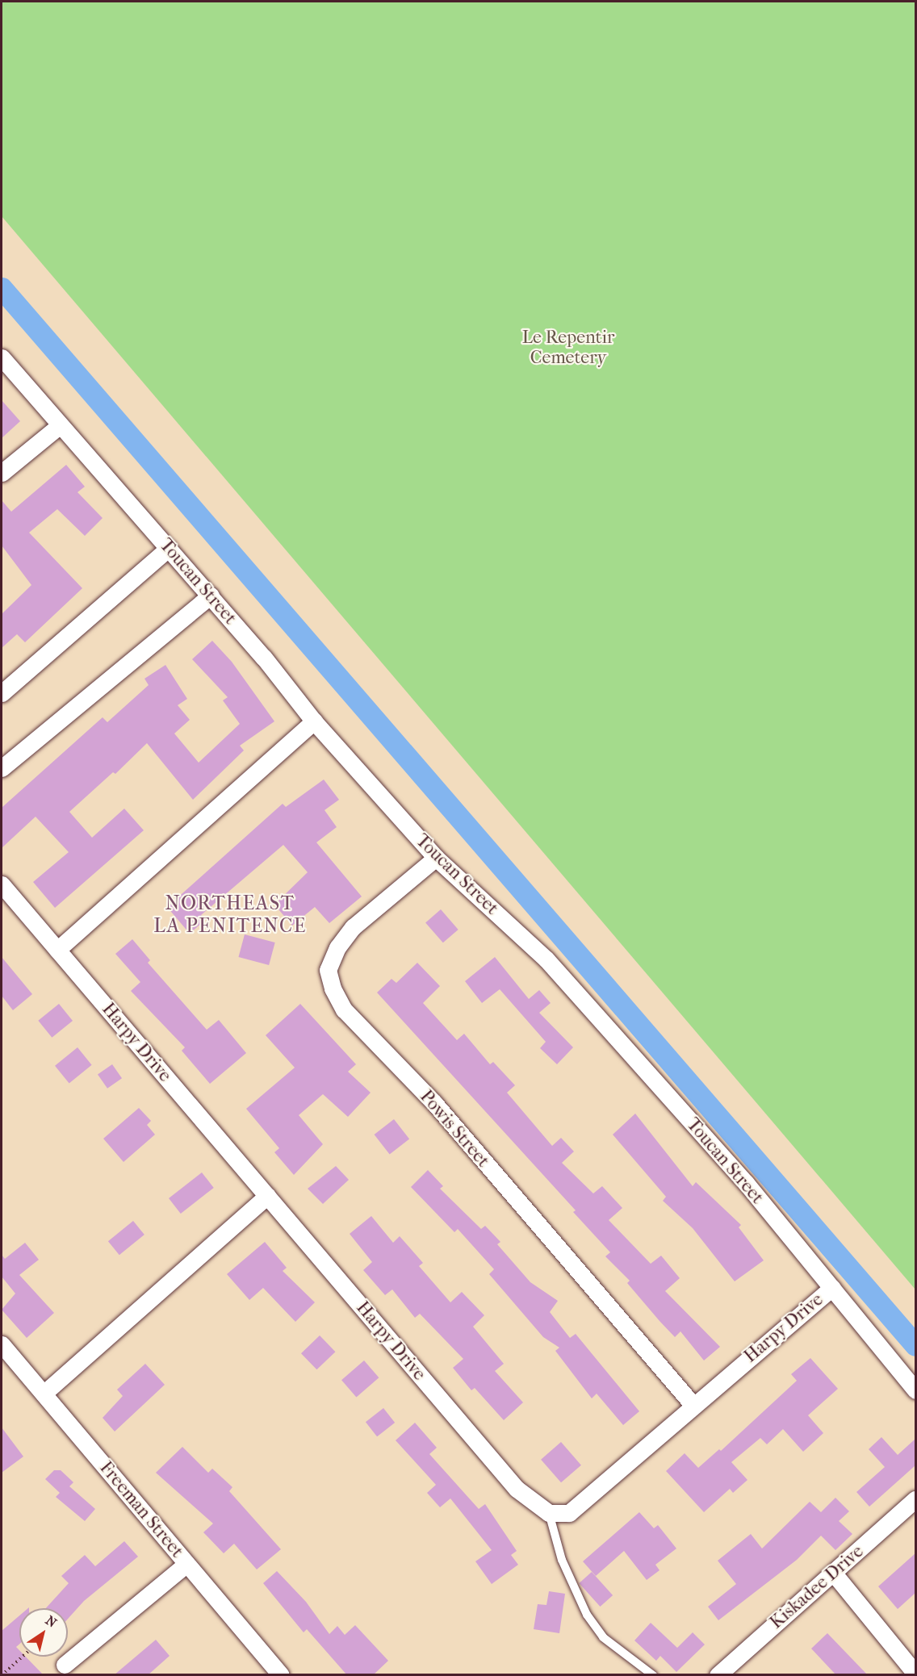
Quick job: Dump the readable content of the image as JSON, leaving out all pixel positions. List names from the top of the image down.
{
  "streets": {
    "street": [
      "Toucan Street",
      "Harpy Drive",
      "Powis Street",
      "Freeman Street",
      "Kiskadee Drive"
    ]
  },
  "crossings": [
    ["Toucan Street", "Harpy Drive"],
    ["Toucan Street", "Powis Street"],
    ["Harpy Drive", "Powis Street"]
  ],
  "districts": ["NORTHEAST LA PENITENCE"],
  "parks": ["Le Repentir Cemetery"],
  "north": "top right"
}
